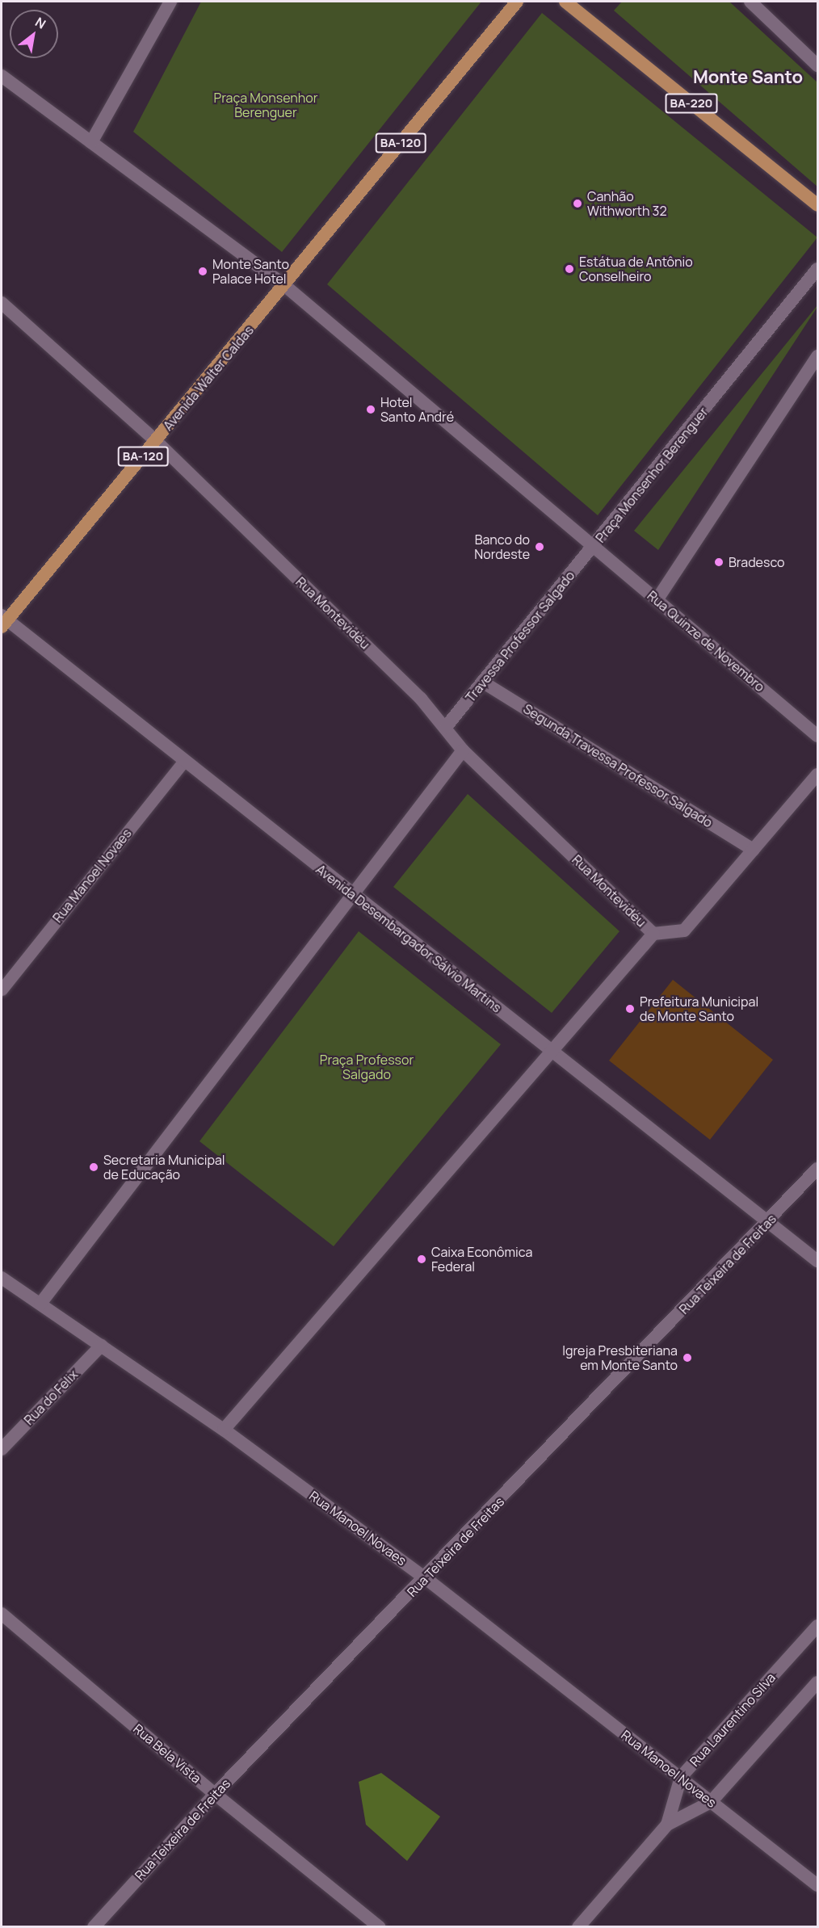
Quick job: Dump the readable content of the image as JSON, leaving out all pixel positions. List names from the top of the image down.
{
  "streets": {
    "main road": ["BA-220", "BA-120", "Avenida Walter Caldas"],
    "street": [
      "Praça Monsenhor Berenguer",
      "Rua Montevidéu",
      "Travessa Professor Salgado",
      "Rua Quinze de Novembro",
      "Segunda Travessa Professor Salgado",
      "Rua Manoel Novaes",
      "Avenida Desembargador Sálvio Martins",
      "Rua Teixeira de Freitas",
      "Rua do Felix",
      "Rua Laurentino Silva",
      "Rua Bela Vista"
    ]
  },
  "crossings": [
    ["BA-120", "Avenida Walter Caldas"],
    ["BA-120", "Praça Monsenhor Berenguer"],
    ["Avenida Walter Caldas", "Praça Monsenhor Berenguer"],
    ["Avenida Walter Caldas", "Rua Montevidéu"],
    ["Avenida Walter Caldas", "Avenida Desembargador Sálvio Martins"],
    ["Praça Monsenhor Berenguer", "Travessa Professor Salgado"],
    ["Praça Monsenhor Berenguer", "Rua Quinze de Novembro"],
    ["Rua Montevidéu", "Travessa Professor Salgado"],
    ["Travessa Professor Salgado", "Rua Quinze de Novembro"],
    ["Travessa Professor Salgado", "Segunda Travessa Professor Salgado"],
    ["Rua Manoel Novaes", "Avenida Desembargador Sálvio Martins"],
    ["Rua Manoel Novaes", "Rua Teixeira de Freitas"],
    ["Rua Manoel Novaes", "Rua do Felix"],
    ["Rua Manoel Novaes", "Rua Laurentino Silva"],
    ["Avenida Desembargador Sálvio Martins", "Rua Teixeira de Freitas"],
    ["Rua Teixeira de Freitas", "Rua Bela Vista"]
  ],
  "districts": ["Monte Santo"],
  "parks": ["Praça Monsenhor Berenguer", "Praça Professor Salgado"],
  "places": [
    "Canhão Withworth 32",
    "Estátua de Antônio Conselheiro",
    "Monte Santo Palace Hotel",
    "Hotel Santo André",
    "Banco do Nordeste",
    "Bradesco",
    "Prefeitura Municipal de Monte Santo",
    "Secretaria Municipal de Educação",
    "Caixa Econômica Federal",
    "Igreja Presbiteriana em Monte Santo"
  ],
  "north": "top right"
}
